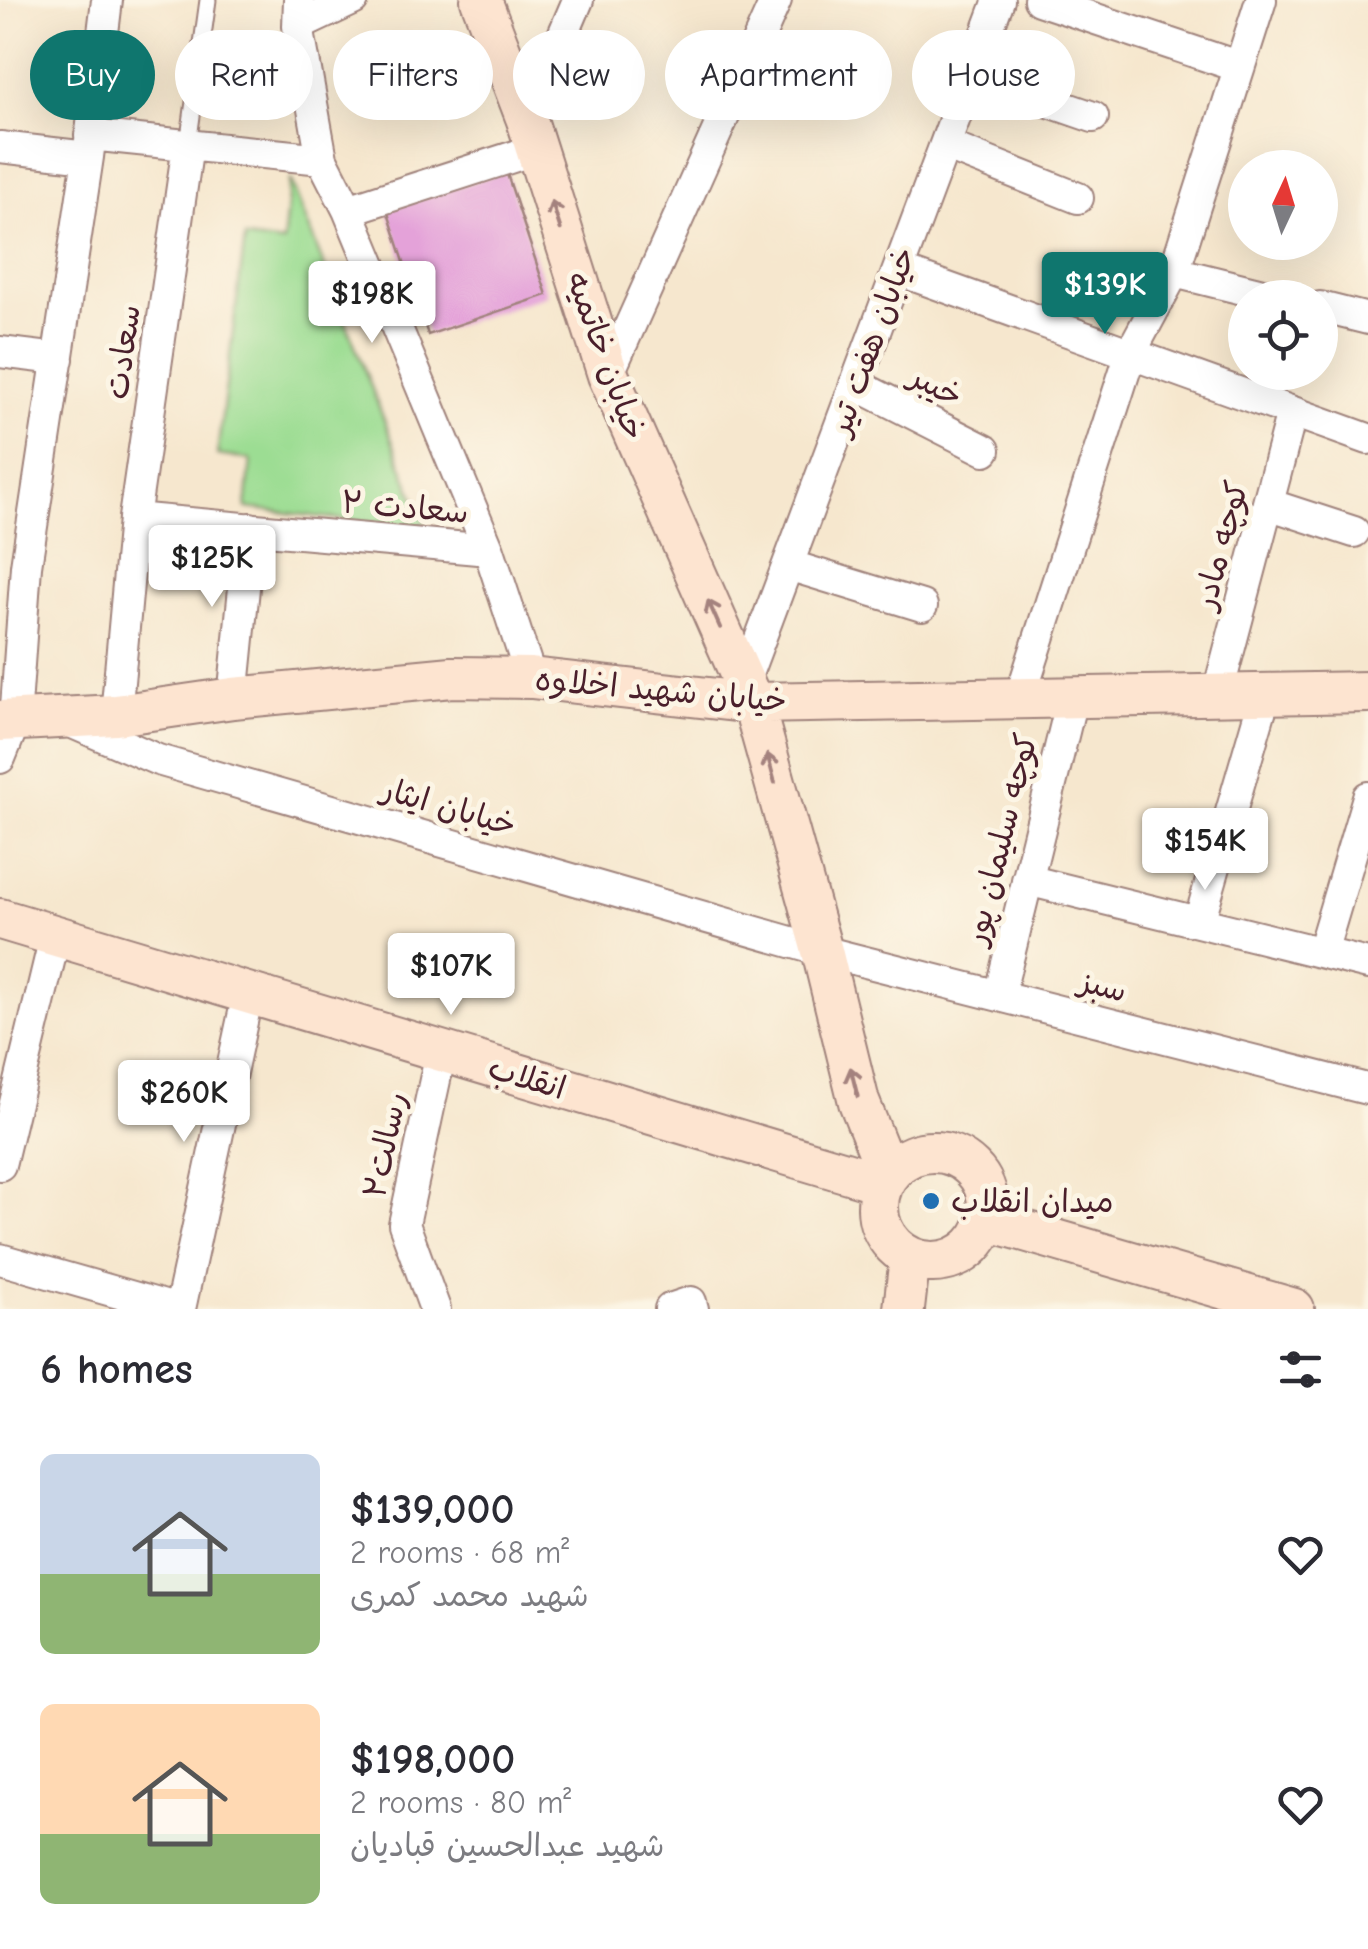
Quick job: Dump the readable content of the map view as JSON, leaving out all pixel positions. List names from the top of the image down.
{
  "streets": {
    "street": [
      "خیابان هفت تیر",
      "سعادت",
      "خیابان خاتمیه",
      "خیبر",
      "سعادت ۲",
      "کوچه مادر",
      "خیابان شهید اخلاوه",
      "خیابان ایثار",
      "کوچه سلیمان پور",
      "سبز",
      "انقلاب",
      "رسالت۲"
    ]
  },
  "crossings": [
    ["خیابان هفت تیر", "خیابان خاتمیه"],
    ["خیابان هفت تیر", "خیبر"],
    ["خیابان هفت تیر", "خیابان شهید اخلاوه"],
    ["سعادت", "سعادت ۲"],
    ["سعادت", "خیابان شهید اخلاوه"],
    ["خیابان خاتمیه", "خیابان شهید اخلاوه"],
    ["کوچه مادر", "خیابان شهید اخلاوه"],
    ["خیابان شهید اخلاوه", "خیابان ایثار"],
    ["خیابان شهید اخلاوه", "کوچه سلیمان پور"],
    ["خیابان ایثار", "سبز"],
    ["کوچه سلیمان پور", "سبز"],
    ["انقلاب", "رسالت۲"]
  ],
  "places": ["میدان انقلاب"],
  "north": "top",
  "page": {
    "chip": [
      "Buy",
      "Rent",
      "Filters",
      "New",
      "Apartment",
      "House"
    ],
    "price": [
      "$139K",
      "$198K",
      "$125K",
      "$154K",
      "$107K",
      "$260K"
    ],
    "heading": "6 homes",
    "list": [
      {
        "name": "$139,000",
        "note": "2 rooms · 68 m² · شهید محمد کمری"
      },
      {
        "name": "$198,000",
        "note": "2 rooms · 80 m² · شهید عبدالحسین قبادیان"
      }
    ]
  }
}
